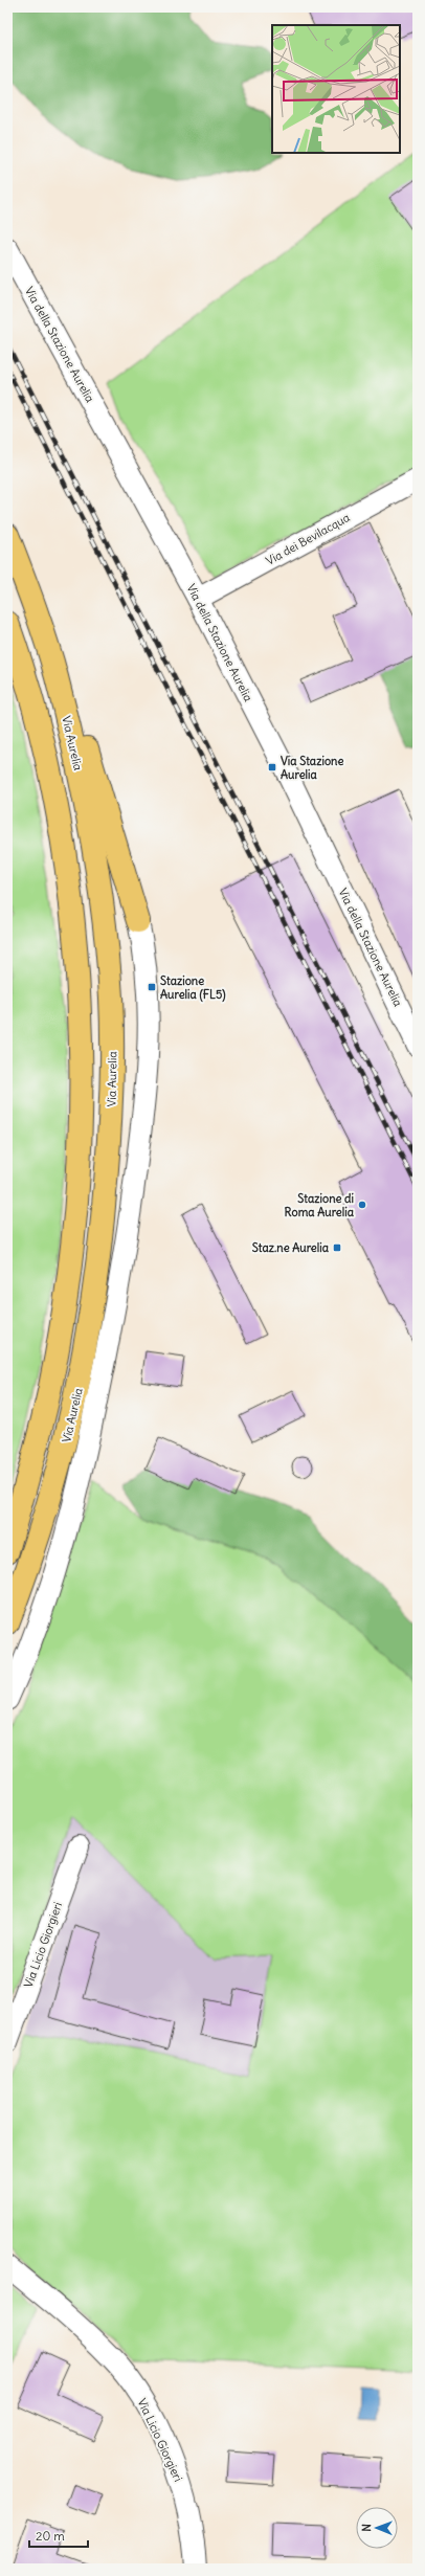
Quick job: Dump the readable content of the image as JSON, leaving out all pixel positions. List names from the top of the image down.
{
  "streets": {
    "highway": ["Via Aurelia"],
    "street": ["Via della Stazione Aurelia", "Via dei Bevilacqua", "Via Licio Giorgieri"]
  },
  "crossings": [
    ["Via della Stazione Aurelia", "Via dei Bevilacqua"]
  ],
  "places": {
    "transit": ["Via Stazione Aurelia", "Stazione Aurelia (FL5)", "Staz.ne Aurelia"],
    "other": ["Stazione di Roma Aurelia"]
  },
  "scale_bar": "20 m",
  "north": "left"
}
